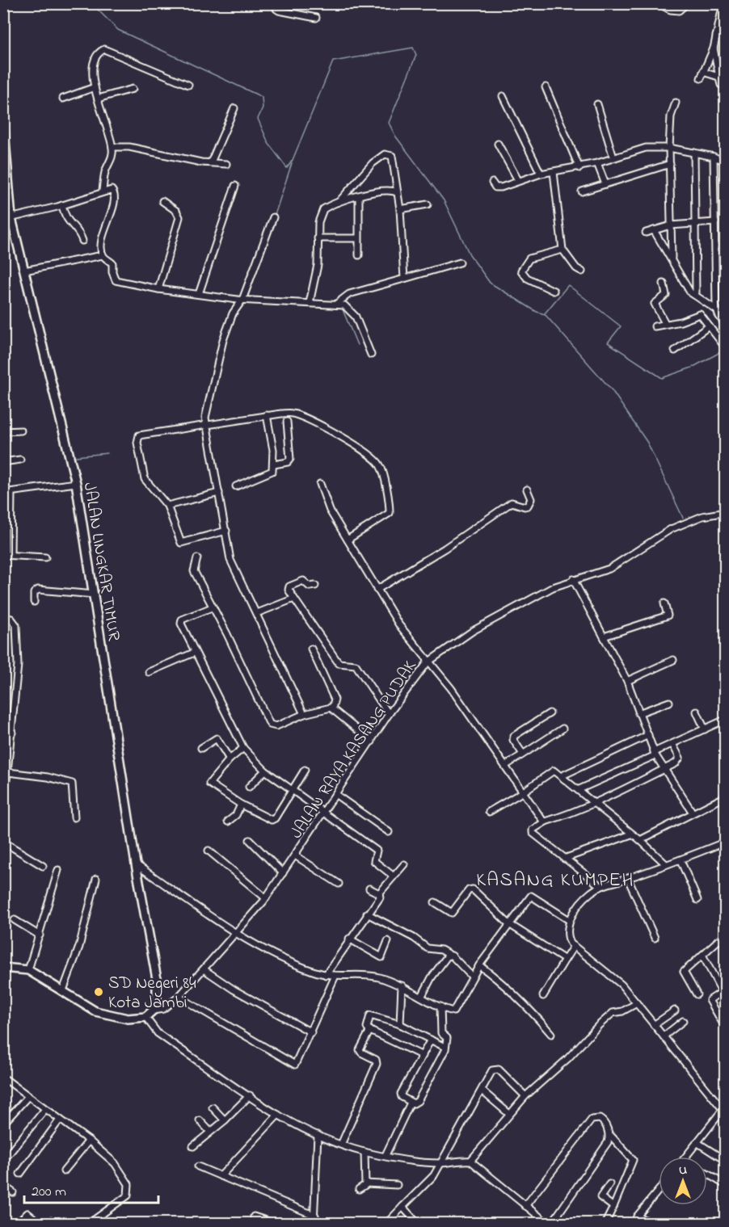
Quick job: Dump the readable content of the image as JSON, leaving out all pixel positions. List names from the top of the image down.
{
  "streets": {
    "highway": ["JALAN LINGKAR TIMUR"],
    "street": ["JALAN RAYA KASANG PUDAK"]
  },
  "crossings": [
    ["JALAN LINGKAR TIMUR", "JALAN RAYA KASANG PUDAK"]
  ],
  "districts": ["KASANG KUMPEH"],
  "places": ["SD Negeri 84 Kota Jambi"],
  "scale_bar": "200 m",
  "north": "top"
}
